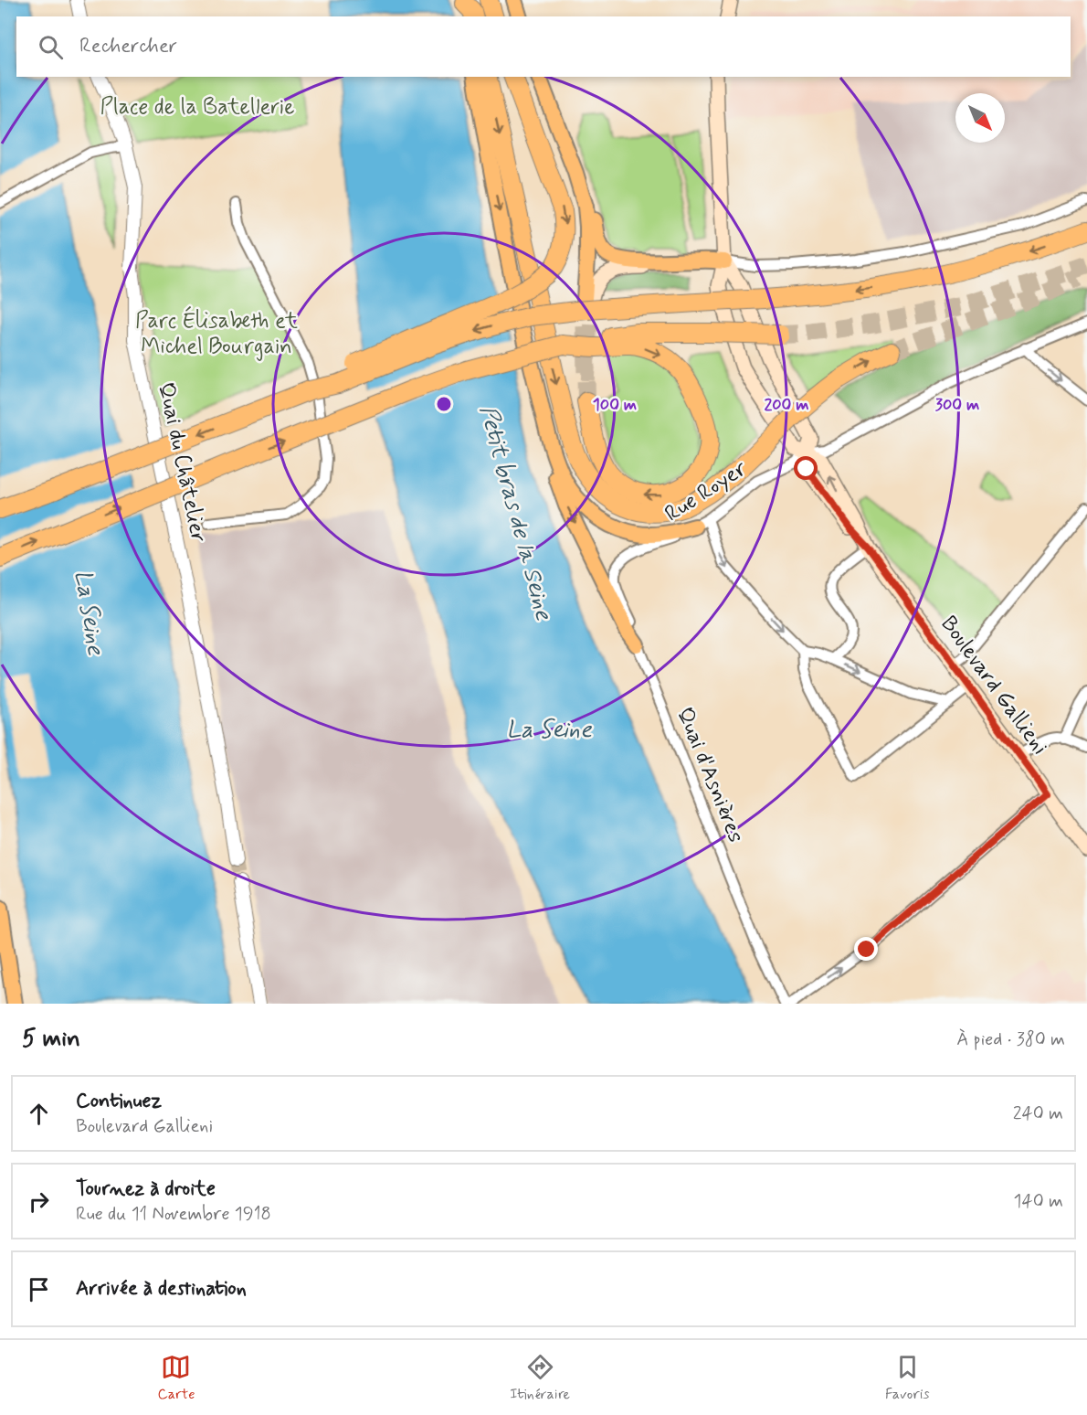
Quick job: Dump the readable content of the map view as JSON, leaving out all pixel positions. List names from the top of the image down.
{
  "streets": {
    "main road": ["Boulevard Gallieni"],
    "street": ["Quai du Châtelier", "Rue Royer", "Quai d'Asnières"]
  },
  "crossings": [
    ["Rue Royer", "Boulevard Gallieni"],
    ["Rue Royer", "Quai d'Asnières"]
  ],
  "water": ["Petit bras de la Seine", "La Seine"],
  "parks": ["Place de la Batellerie", "Parc Élisabeth et Michel Bourgain"],
  "north": "bottom right",
  "page": {
    "search": "Rechercher",
    "heading": ["5 min", "À pied · 380 m"],
    "list": [
      ["Continuez", "Boulevard Gallieni", "240 m"],
      ["Tournez à droite", "Rue du 11 Novembre 1918", "140 m"],
      "Arrivée à destination"
    ],
    "nav": ["Carte", "Itinéraire", "Favoris"]
  },
  "rings": ["100 m", "200 m", "300 m"]
}
